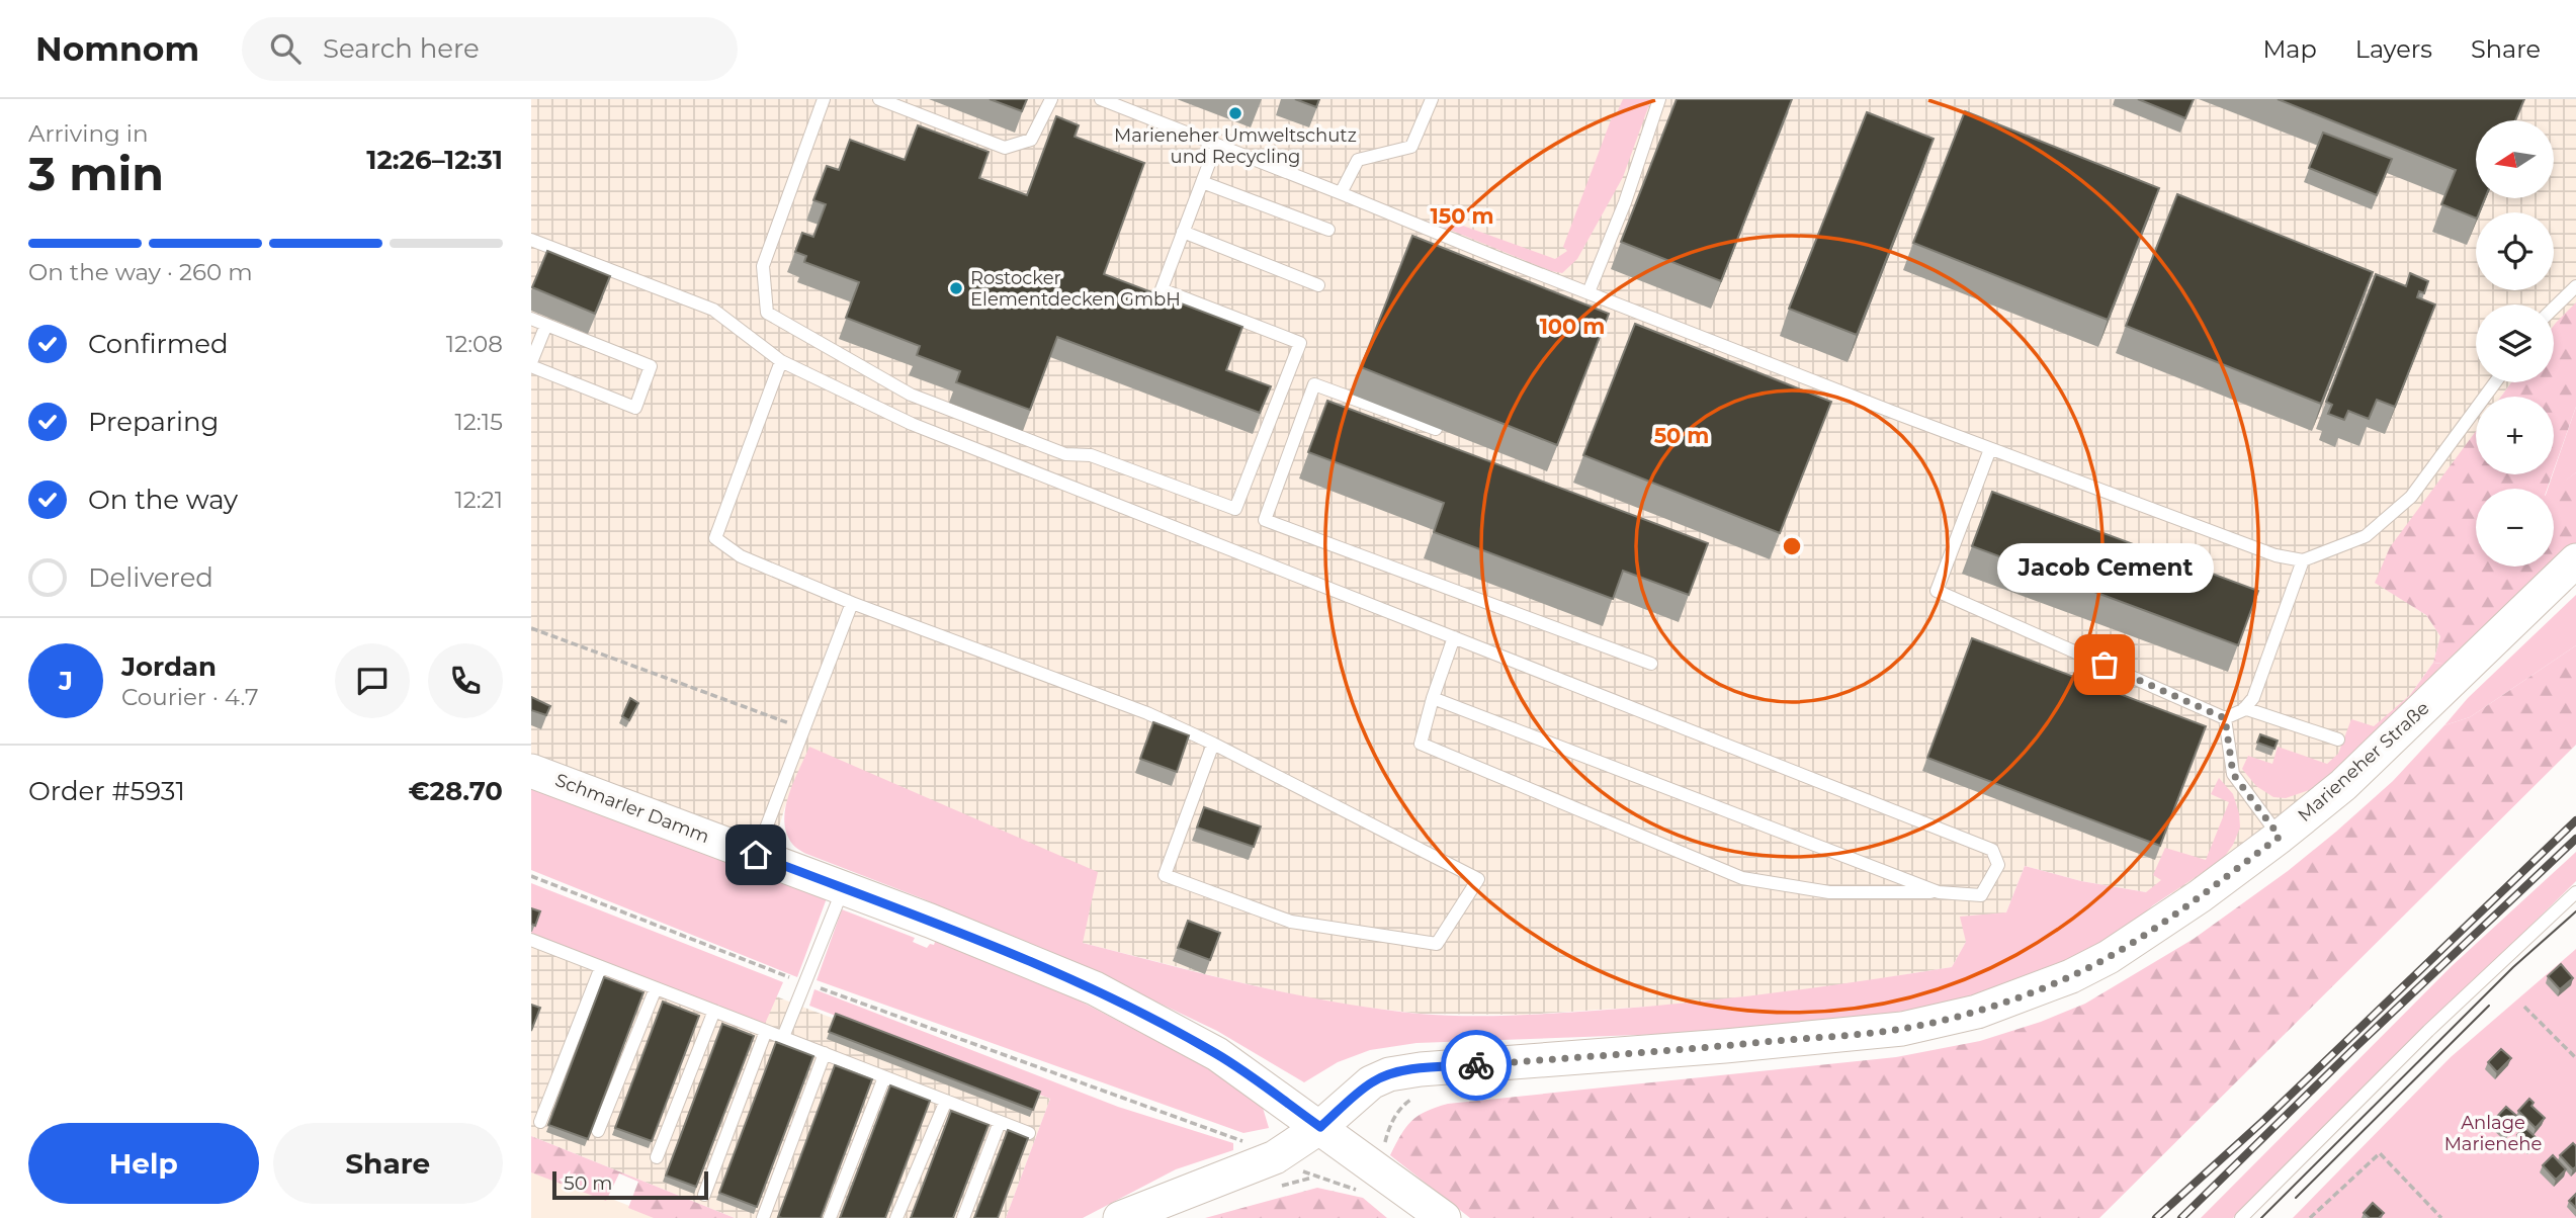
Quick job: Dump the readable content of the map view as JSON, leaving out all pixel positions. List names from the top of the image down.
{
  "streets": {
    "street": ["Marieneher Straße", "Schmarler Damm"]
  },
  "crossings": [
    ["Marieneher Straße", "Schmarler Damm"]
  ],
  "parks": ["Anlage Marienehe"],
  "places": ["Marieneher Umweltschutz und Recycling", "Rostocker Elementdecken GmbH", "Jacob Cement"],
  "scale_bar": "50 m",
  "north": "left",
  "page": {
    "header": "Nomnom",
    "search": "Search here",
    "nav": ["Map", "Layers", "Share"],
    "heading": ["3 min", "Arriving in", "12:26–12:31"],
    "panel": [
      "Jordan",
      "Courier · 4.7",
      "Order #5931",
      "€28.70"
    ],
    "map_buttons": ["+", "−"],
    "bar": "On the way · 260 m",
    "list": [
      ["Confirmed", "12:08"],
      ["Preparing", "12:15"],
      ["On the way", "12:21"],
      "Delivered"
    ],
    "bubble": "Jacob Cement",
    "round": "J",
    "buttons": ["Help", "Share"],
    "scale": "50 m"
  },
  "rings": ["150 m", "100 m", "50 m"]
}
